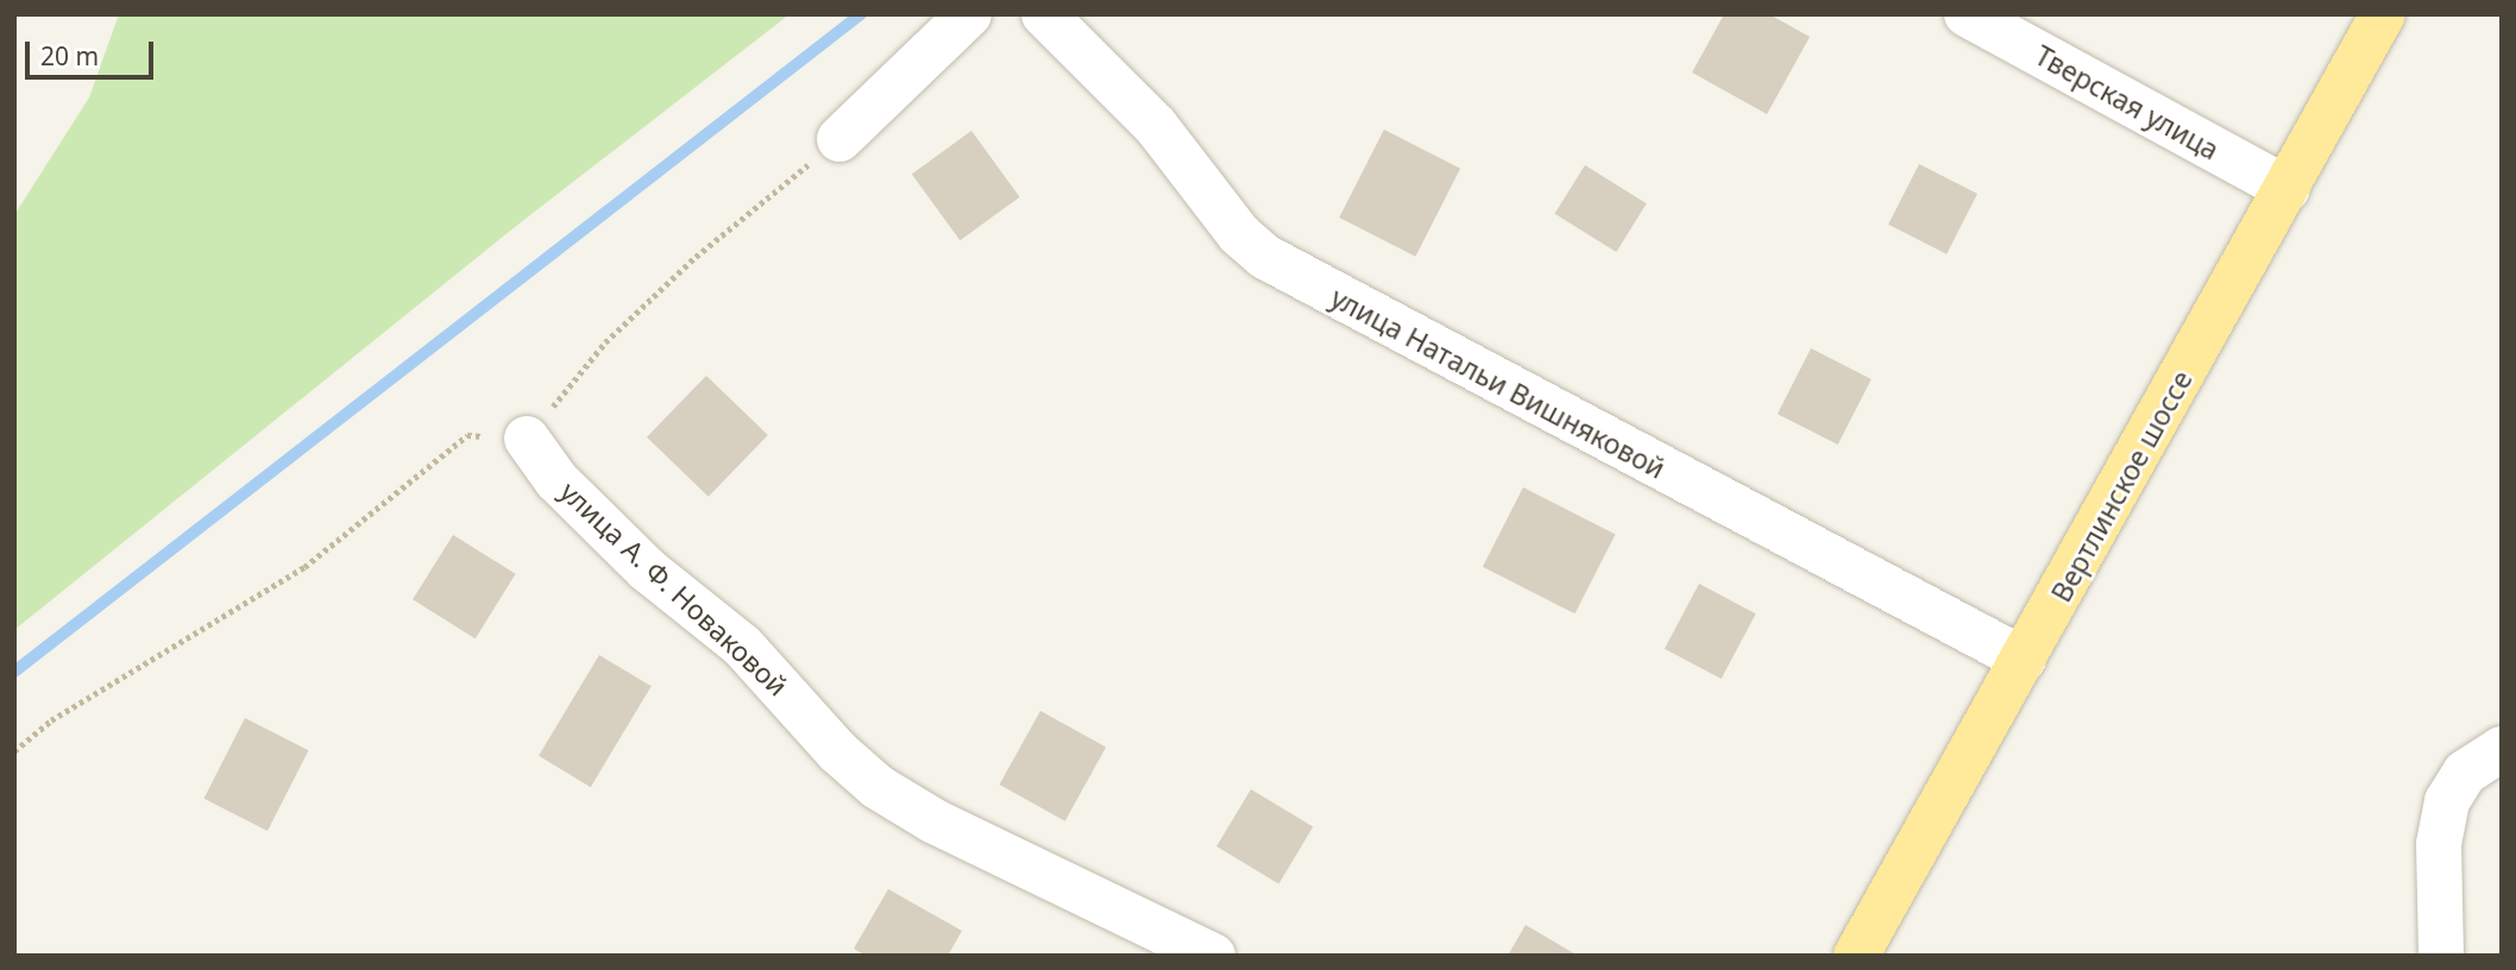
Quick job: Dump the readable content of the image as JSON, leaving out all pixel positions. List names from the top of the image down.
{
  "streets": {
    "main road": ["Вертлинское шоссе"],
    "street": ["Тверская улица", "улица Натальи Вишняковой", "улица А. Ф. Новаковой"]
  },
  "crossings": [
    ["Тверская улица", "Вертлинское шоссе"],
    ["улица Натальи Вишняковой", "Вертлинское шоссе"]
  ],
  "scale_bar": "20 m"
}
